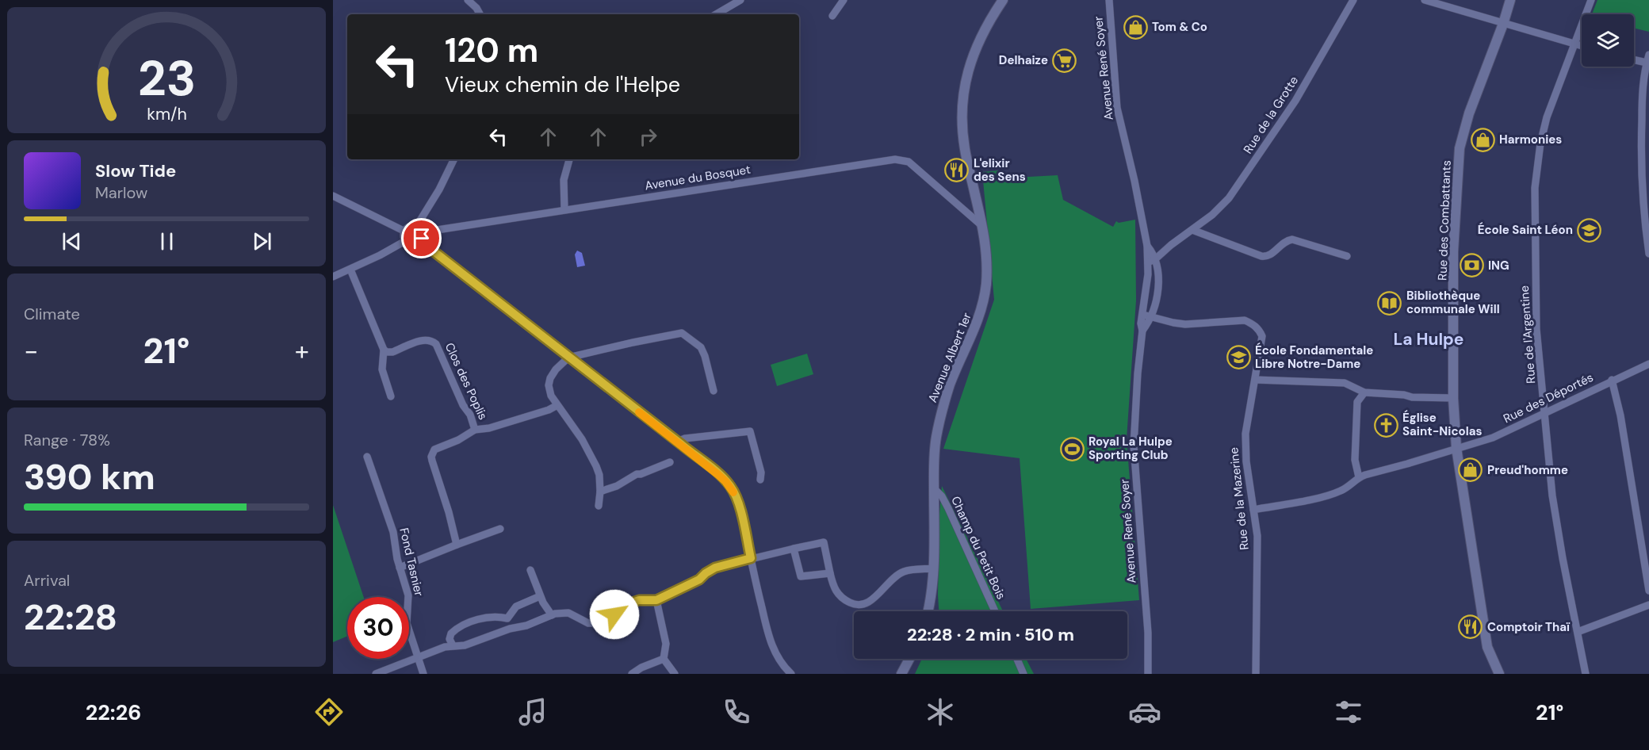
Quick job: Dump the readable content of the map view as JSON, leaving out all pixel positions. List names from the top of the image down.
{
  "streets": {
    "main road": ["Rue des Combattants", "Avenue Albert 1er"],
    "street": [
      "Avenue René Soyer",
      "Rue de la Grotte",
      "Avenue du Bosquet",
      "Rue de l'Argentine",
      "Clos des Poplis",
      "Rue des Déportés",
      "Rue de la Mazerine",
      "Champ du Petit Bois",
      "Fond Tasnier"
    ]
  },
  "crossings": [
    ["Avenue René Soyer", "Rue de la Grotte"],
    ["Avenue René Soyer", "Rue de la Mazerine"],
    ["Avenue du Bosquet", "Avenue Albert 1er"],
    ["Rue des Combattants", "Rue des Déportés"],
    ["Rue de l'Argentine", "Rue des Déportés"],
    ["Avenue Albert 1er", "Champ du Petit Bois"]
  ],
  "districts": ["La Hulpe"],
  "places": {
    "shop": ["Tom & Co", "Harmonies", "Preud'homme"],
    "supermarket": ["Delhaize"],
    "restaurant": ["L'elixir des Sens", "Comptoir Thaï"],
    "school or university": ["École Saint Léon", "École Fondamentale Libre Notre-Dame"],
    "bank": ["ING"],
    "library": ["Bibliothèque communale Will"],
    "church": ["Église Saint-Nicolas"],
    "sports": ["Royal La Hulpe Sporting Club"]
  },
  "page": {
    "turn": ["120 m", "Vieux chemin de l'Helpe"],
    "song": ["Slow Tide", "Marlow"],
    "tile": [
      "Climate",
      ["Range · 78%", "390 km"],
      ["Arrival", "22:28"]
    ],
    "heat": ["−", "21°", "+"],
    "limit": "30",
    "trip": "22:28 · 2 min · 510 m",
    "tabs": ["22:26", "21°"],
    "gauge": ["23", "km/h"]
  }
}
